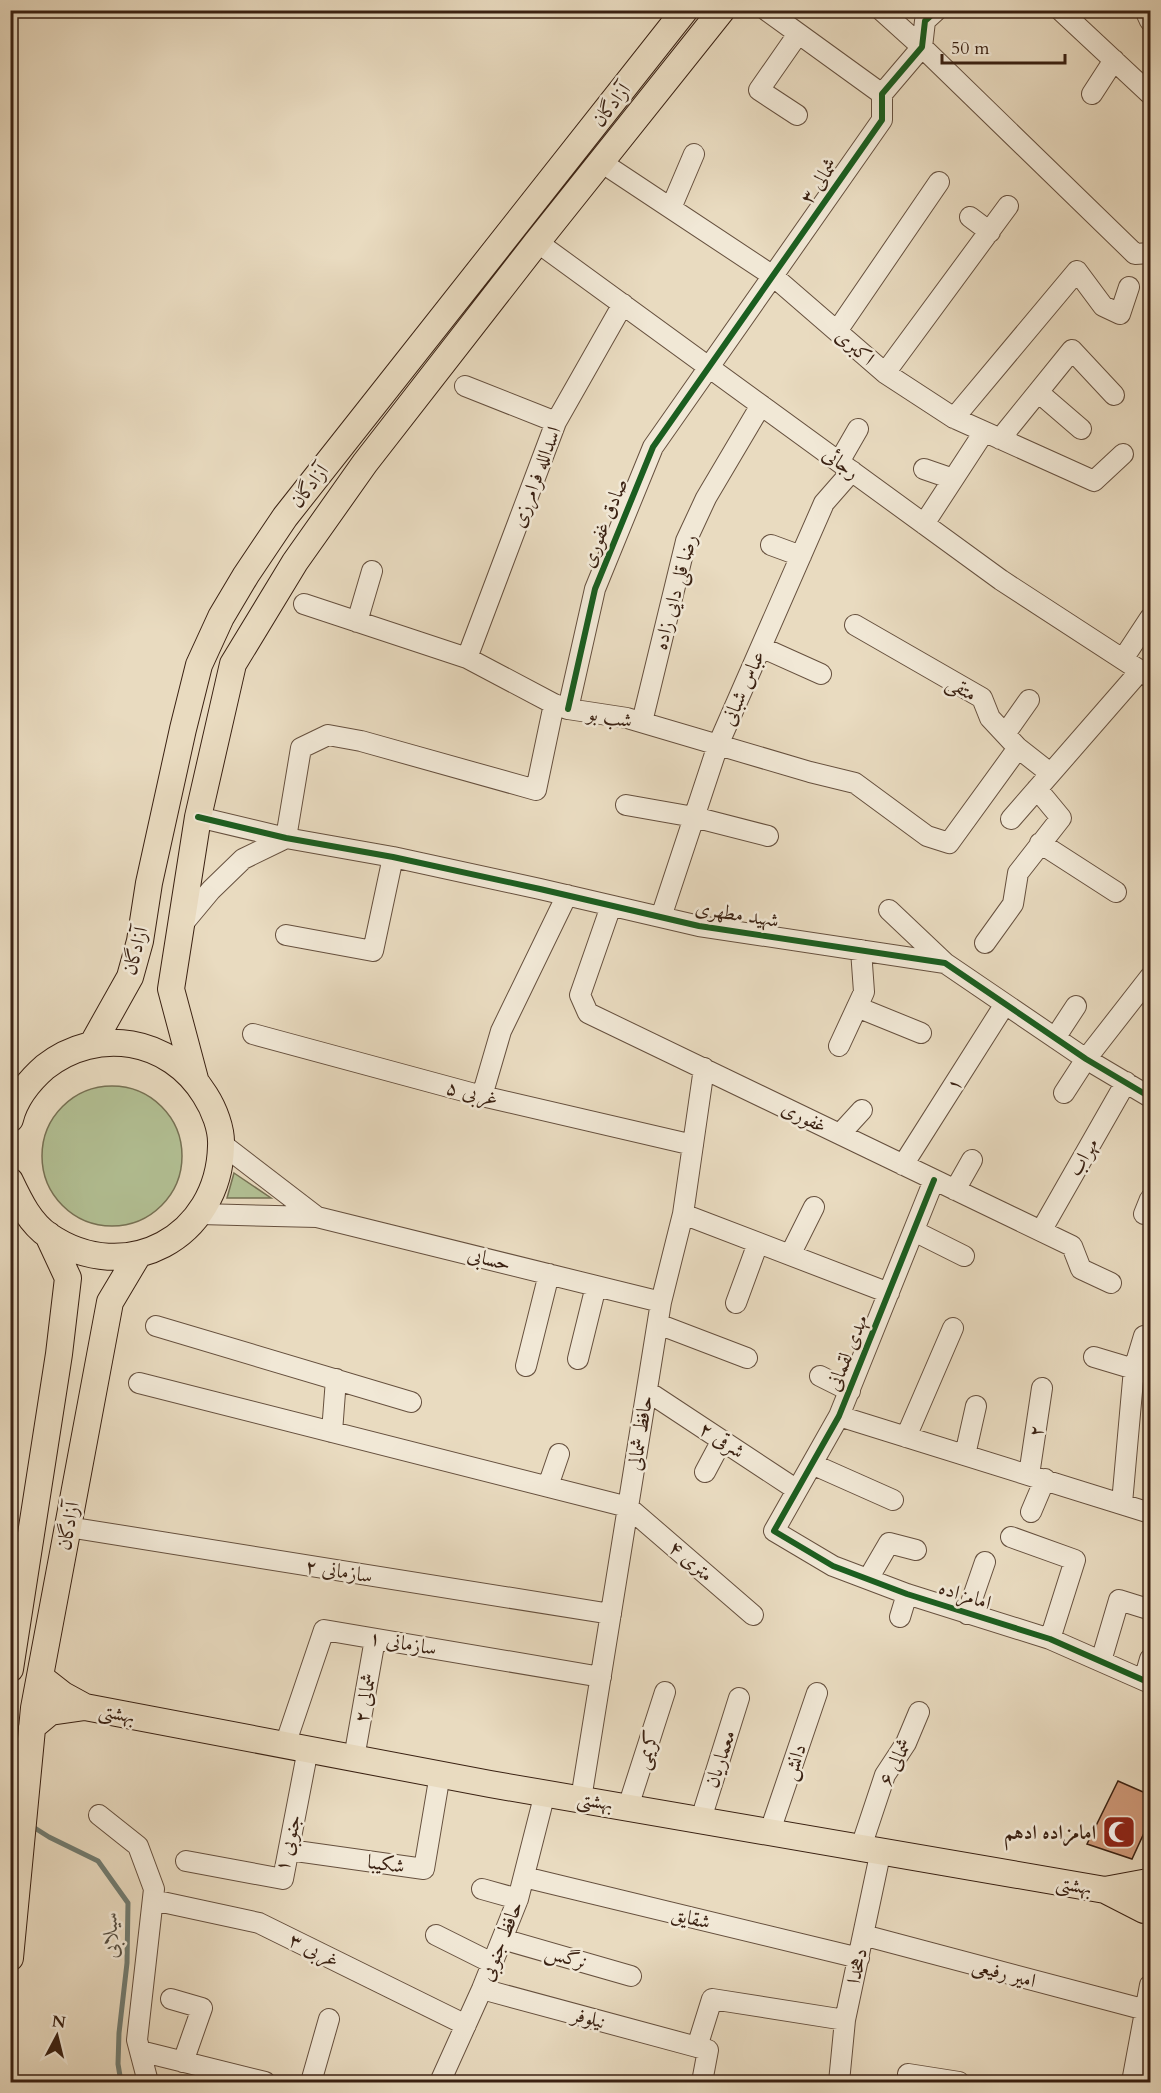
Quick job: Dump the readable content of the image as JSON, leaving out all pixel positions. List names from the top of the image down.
{
  "streets": {
    "main road": ["آزادگان", "بهشتی"],
    "street": [
      "۳ شمالی",
      "اکبری",
      "رجائی",
      "اسدالله فرامرزی",
      "صادق غفوری",
      "رضا قلی دایی زاده",
      "عباس شبانی",
      "متقی",
      "شب بو",
      "شهید مطهری",
      "۱",
      "۵ غربی",
      "غفوری",
      "مهراب",
      "حسابی",
      "مهدی لقمانی",
      "۲",
      "حافظ شمالی",
      "۲ شرقی",
      "۴ متری",
      "سازمانی ۲",
      "امامزاده",
      "سازمانی ۱",
      "شمالی ۲",
      "کریمی",
      "معماریان",
      "دانش",
      "شمالی ۶",
      "۱ جنوبی",
      "شکیبا",
      "شقایق",
      "حافظ جنوبی",
      "۳ غربی",
      "نرگس",
      "دهخدا",
      "امیر رفیعی",
      "نیلوفر"
    ]
  },
  "crossings": [
    ["آزادگان", "سازمانی ۲"],
    ["۳ شمالی", "اکبری"],
    ["۳ شمالی", "رجائی"],
    ["۳ شمالی", "صادق غفوری"],
    ["رجائی", "اسدالله فرامرزی"],
    ["رجائی", "صادق غفوری"],
    ["رجائی", "رضا قلی دایی زاده"],
    ["رجائی", "عباس شبانی"],
    ["اسدالله فرامرزی", "شب بو"],
    ["صادق غفوری", "شب بو"],
    ["رضا قلی دایی زاده", "شب بو"],
    ["عباس شبانی", "شب بو"],
    ["عباس شبانی", "شهید مطهری"],
    ["متقی", "شب بو"],
    ["شهید مطهری", "۱"],
    ["شهید مطهری", "غفوری"],
    ["شهید مطهری", "مهراب"],
    ["۱", "غفوری"],
    ["۵ غربی", "حافظ شمالی"],
    ["غفوری", "مهراب"],
    ["غفوری", "مهدی لقمانی"],
    ["غفوری", "حافظ شمالی"],
    ["حسابی", "حافظ شمالی"],
    ["مهدی لقمانی", "۲"],
    ["مهدی لقمانی", "۲ شرقی"],
    ["مهدی لقمانی", "امامزاده"],
    ["حافظ شمالی", "۲ شرقی"],
    ["حافظ شمالی", "۴ متری"],
    ["حافظ شمالی", "سازمانی ۲"],
    ["حافظ شمالی", "سازمانی ۱"],
    ["حافظ شمالی", "بهشتی"],
    ["سازمانی ۱", "شمالی ۲"],
    ["سازمانی ۱", "بهشتی"],
    ["سازمانی ۱", "۱ جنوبی"],
    ["شمالی ۲", "بهشتی"],
    ["بهشتی", "کریمی"],
    ["بهشتی", "معماریان"],
    ["بهشتی", "دانش"],
    ["بهشتی", "شمالی ۶"],
    ["بهشتی", "۱ جنوبی"],
    ["بهشتی", "شکیبا"],
    ["بهشتی", "حافظ جنوبی"],
    ["بهشتی", "دهخدا"],
    ["شمالی ۶", "دهخدا"],
    ["۱ جنوبی", "شکیبا"],
    ["شقایق", "حافظ جنوبی"],
    ["شقایق", "دهخدا"],
    ["حافظ جنوبی", "۳ غربی"],
    ["حافظ جنوبی", "نرگس"],
    ["حافظ جنوبی", "نیلوفر"],
    ["دهخدا", "امیر رفیعی"]
  ],
  "water": ["سیلابی"],
  "places": {
    "mosque": ["امامزاده ادهم"]
  },
  "scale_bar": "50 m",
  "north": "top"
}
